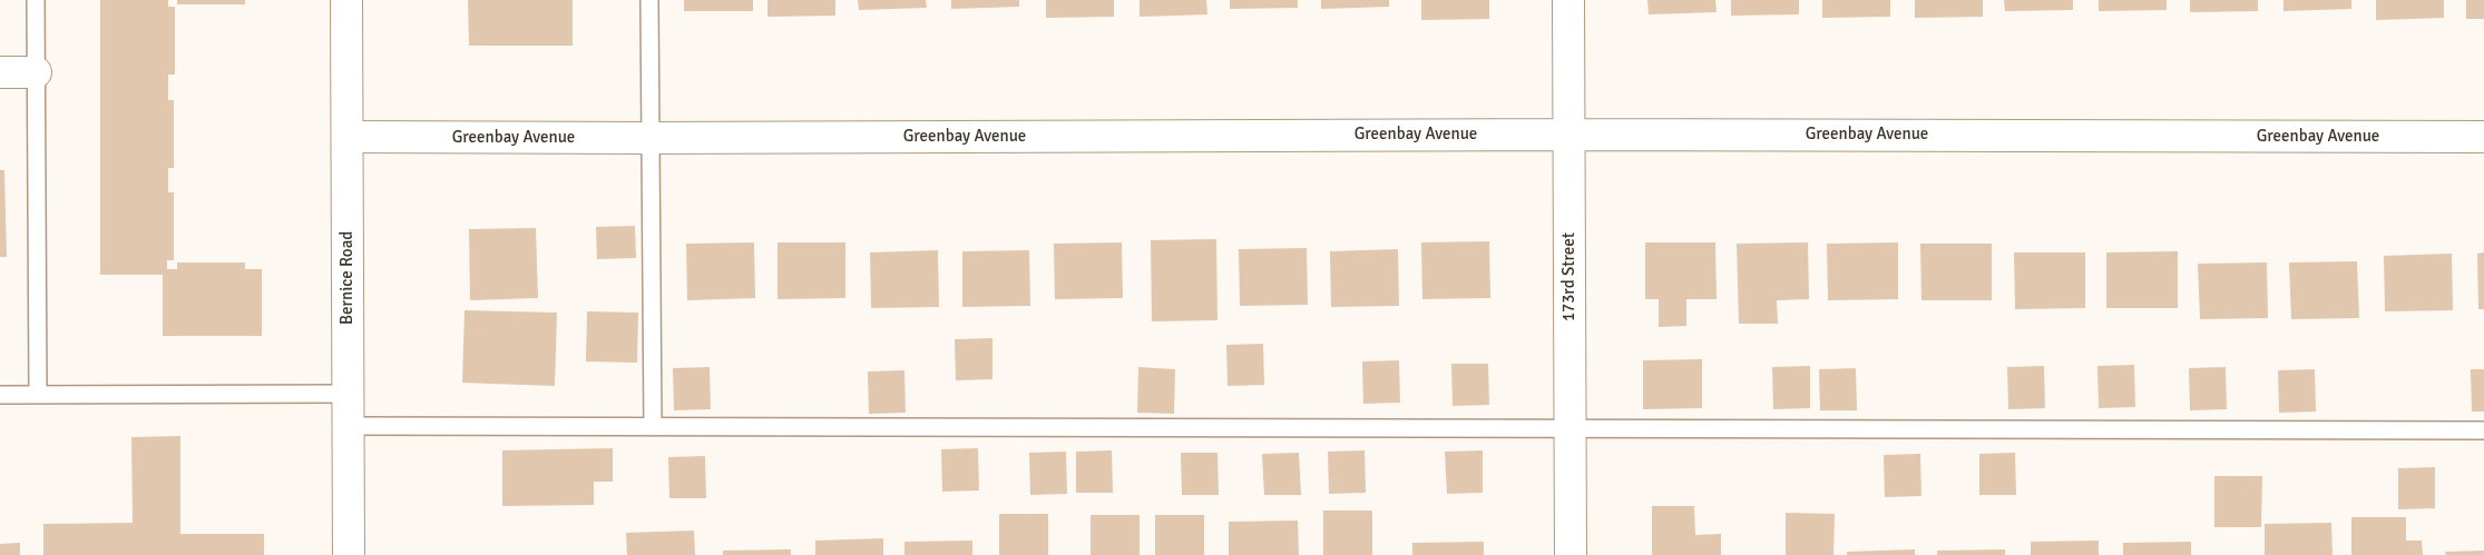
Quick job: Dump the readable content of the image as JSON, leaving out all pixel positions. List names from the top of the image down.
{
  "streets": {
    "street": ["Greenbay Avenue", "173rd Street", "Bernice Road"]
  },
  "crossings": [
    ["Greenbay Avenue", "173rd Street"],
    ["Greenbay Avenue", "Bernice Road"]
  ]
}
